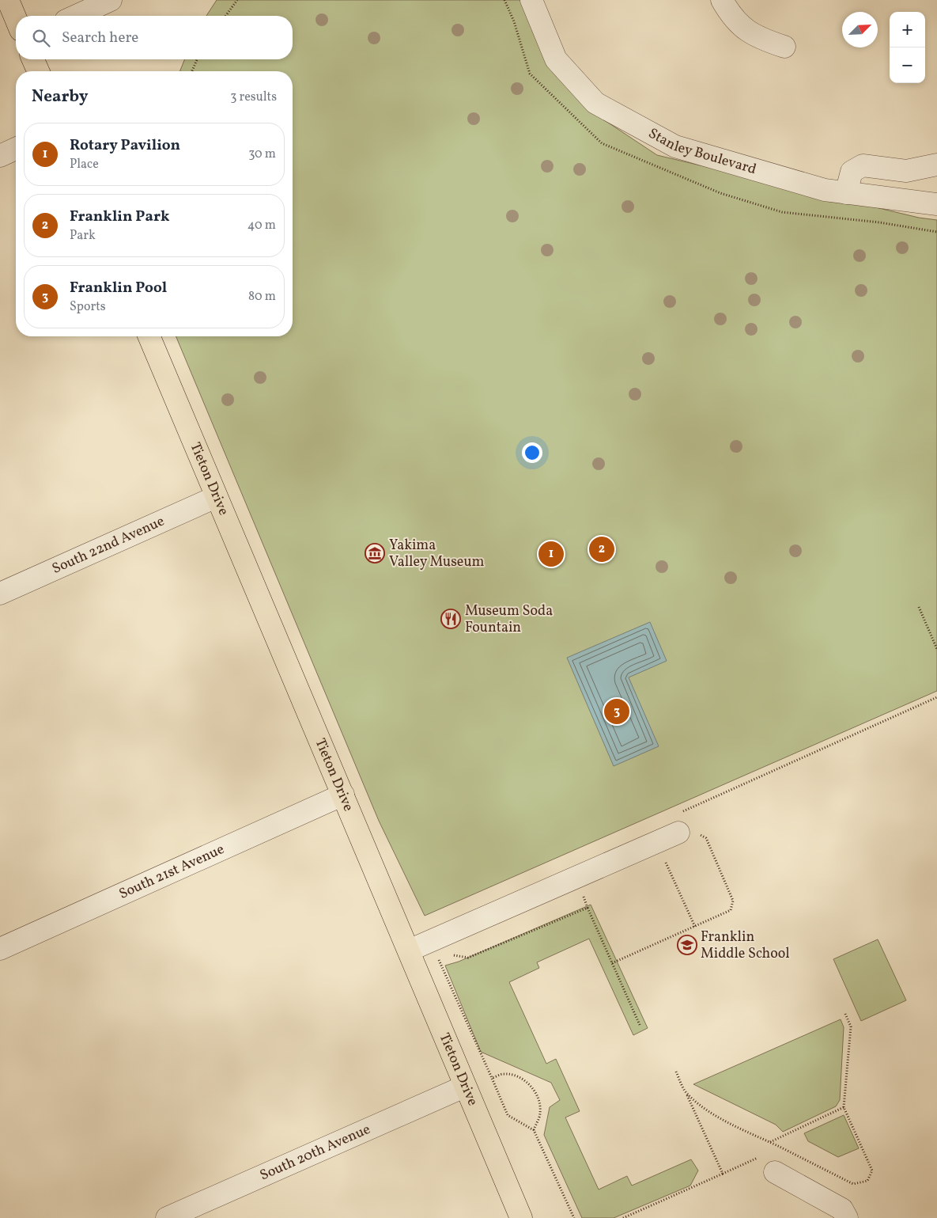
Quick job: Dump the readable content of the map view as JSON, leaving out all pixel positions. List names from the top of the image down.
{
  "streets": {
    "main road": ["Tieton Drive"],
    "street": [
      "Stanley Boulevard",
      "South 22nd Avenue",
      "South 21st Avenue",
      "South 20th Avenue"
    ]
  },
  "crossings": [
    ["Tieton Drive", "South 22nd Avenue"],
    ["Tieton Drive", "South 21st Avenue"],
    ["Tieton Drive", "South 20th Avenue"]
  ],
  "places": {
    "museum": ["Yakima Valley Museum"],
    "restaurant": ["Museum Soda Fountain"],
    "school or university": ["Franklin Middle School"]
  },
  "north": "top right",
  "page": {
    "map_buttons": ["+", "−"],
    "search": "Search here",
    "heading": ["Nearby", "3 results"],
    "list": [
      {
        "mark": "1",
        "name": "Rotary Pavilion",
        "note": "Place",
        "value": "30 m"
      },
      {
        "mark": "2",
        "name": "Franklin Park",
        "note": "Park",
        "value": "40 m"
      },
      {
        "mark": "3",
        "name": "Franklin Pool",
        "note": "Sports",
        "value": "80 m"
      }
    ],
    "pins": ["2", "1", "3"]
  }
}
